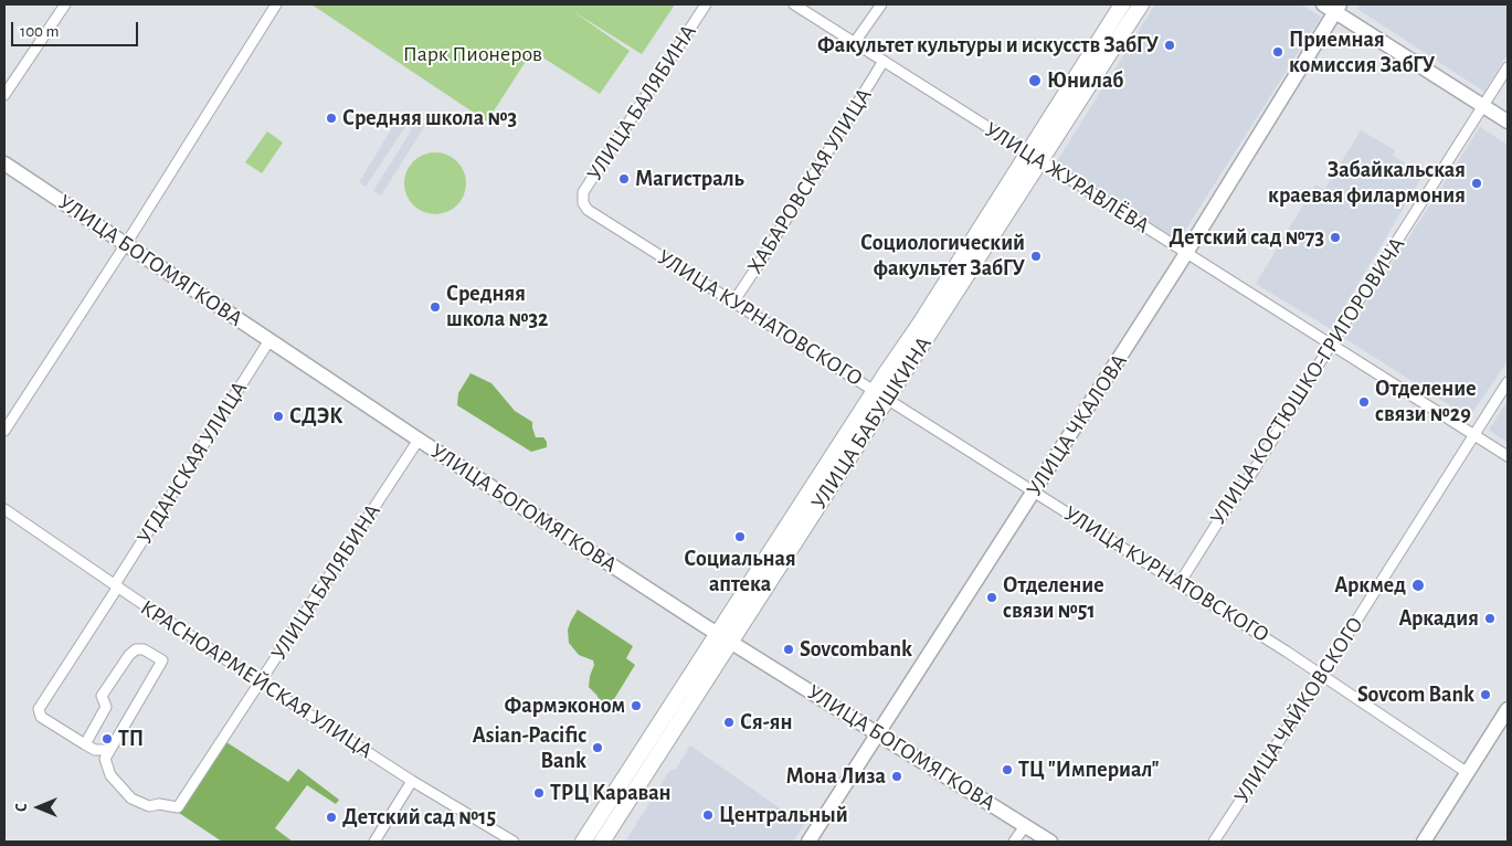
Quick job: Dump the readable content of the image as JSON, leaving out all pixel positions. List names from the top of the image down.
{
  "streets": {
    "main road": ["УЛИЦА БОГОМЯГКОВА", "УЛИЦА БАБУШКИНА", "УЛИЦА ЧКАЛОВА"],
    "street": [
      "УЛИЦА БАЛЯБИНА",
      "УЛИЦА ЖУРАВЛЁВА",
      "ХАБАРОВСКАЯ УЛИЦА",
      "УЛИЦА КУРНАТОВСКОГО",
      "УЛИЦА КОСТЮШКО-ГРИГОРОВИЧА",
      "УГДАНСКАЯ УЛИЦА",
      "КРАСНОАРМЕЙСКАЯ УЛИЦА",
      "УЛИЦА ЧАЙКОВСКОГО"
    ]
  },
  "crossings": [
    ["УЛИЦА БАЛЯБИНА", "УЛИЦА БОГОМЯГКОВА"],
    ["УЛИЦА БАЛЯБИНА", "УЛИЦА КУРНАТОВСКОГО"],
    ["УЛИЦА БАЛЯБИНА", "УГДАНСКАЯ УЛИЦА"],
    ["УЛИЦА БАЛЯБИНА", "КРАСНОАРМЕЙСКАЯ УЛИЦА"],
    ["УЛИЦА ЖУРАВЛЁВА", "ХАБАРОВСКАЯ УЛИЦА"],
    ["УЛИЦА ЖУРАВЛЁВА", "УЛИЦА КОСТЮШКО-ГРИГОРОВИЧА"],
    ["УЛИЦА ЖУРАВЛЁВА", "УЛИЦА БАБУШКИНА"],
    ["УЛИЦА ЖУРАВЛЁВА", "УЛИЦА ЧКАЛОВА"],
    ["УЛИЦА ЖУРАВЛЁВА", "УЛИЦА ЧАЙКОВСКОГО"],
    ["ХАБАРОВСКАЯ УЛИЦА", "УЛИЦА КУРНАТОВСКОГО"],
    ["УЛИЦА БОГОМЯГКОВА", "УЛИЦА БАБУШКИНА"],
    ["УЛИЦА БОГОМЯГКОВА", "УЛИЦА ЧКАЛОВА"],
    ["УЛИЦА БОГОМЯГКОВА", "УГДАНСКАЯ УЛИЦА"],
    ["УЛИЦА КУРНАТОВСКОГО", "УЛИЦА КОСТЮШКО-ГРИГОРОВИЧА"],
    ["УЛИЦА КУРНАТОВСКОГО", "УЛИЦА БАБУШКИНА"],
    ["УЛИЦА КУРНАТОВСКОГО", "УЛИЦА ЧКАЛОВА"],
    ["УЛИЦА КУРНАТОВСКОГО", "УЛИЦА ЧАЙКОВСКОГО"],
    ["УГДАНСКАЯ УЛИЦА", "КРАСНОАРМЕЙСКАЯ УЛИЦА"]
  ],
  "parks": ["Парк Пионеров"],
  "places": [
    "Факультет культуры и искусств ЗабГУ",
    "Приемная комиссия ЗабГУ",
    "Юнилаб",
    "Средняя школа №3",
    "Магистраль",
    "Забайкальская краевая филармония",
    "Детский сад №73",
    "Социологический факультет ЗабГУ",
    "Средняя школа №32",
    "Отделение связи №29",
    "СДЭК",
    "Социальная аптека",
    "Аркмед",
    "Отделение связи №51",
    "Аркадия",
    "Sovcombank",
    "Sovcom Bank",
    "Фармэконом",
    "Ся-ян",
    "ТП",
    "Asian-Pacific Bank",
    "ТЦ \"Империал\"",
    "Мона Лиза",
    "ТРЦ Караван",
    "Центральный",
    "Детский сад №15"
  ],
  "scale_bar": "100 m",
  "north": "left"
}
